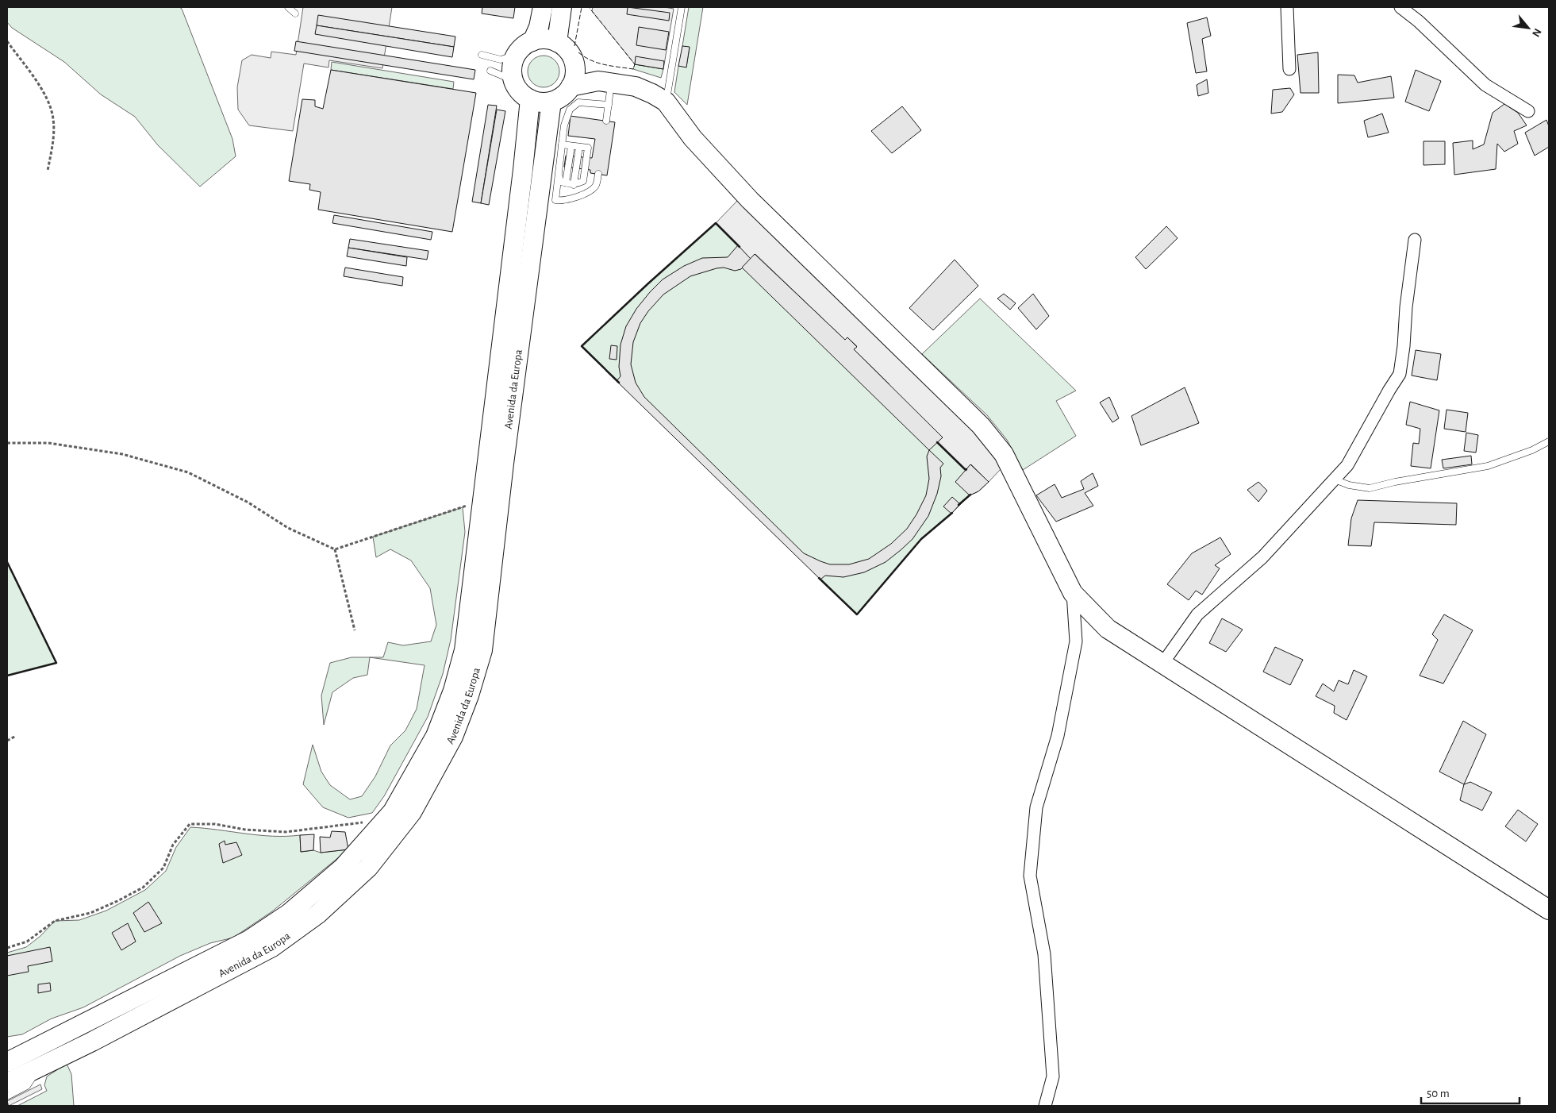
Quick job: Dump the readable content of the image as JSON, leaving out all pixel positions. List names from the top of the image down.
{
  "streets": {
    "main road": ["Avenida da Europa"]
  },
  "scale_bar": "50 m",
  "north": "bottom right"
}
